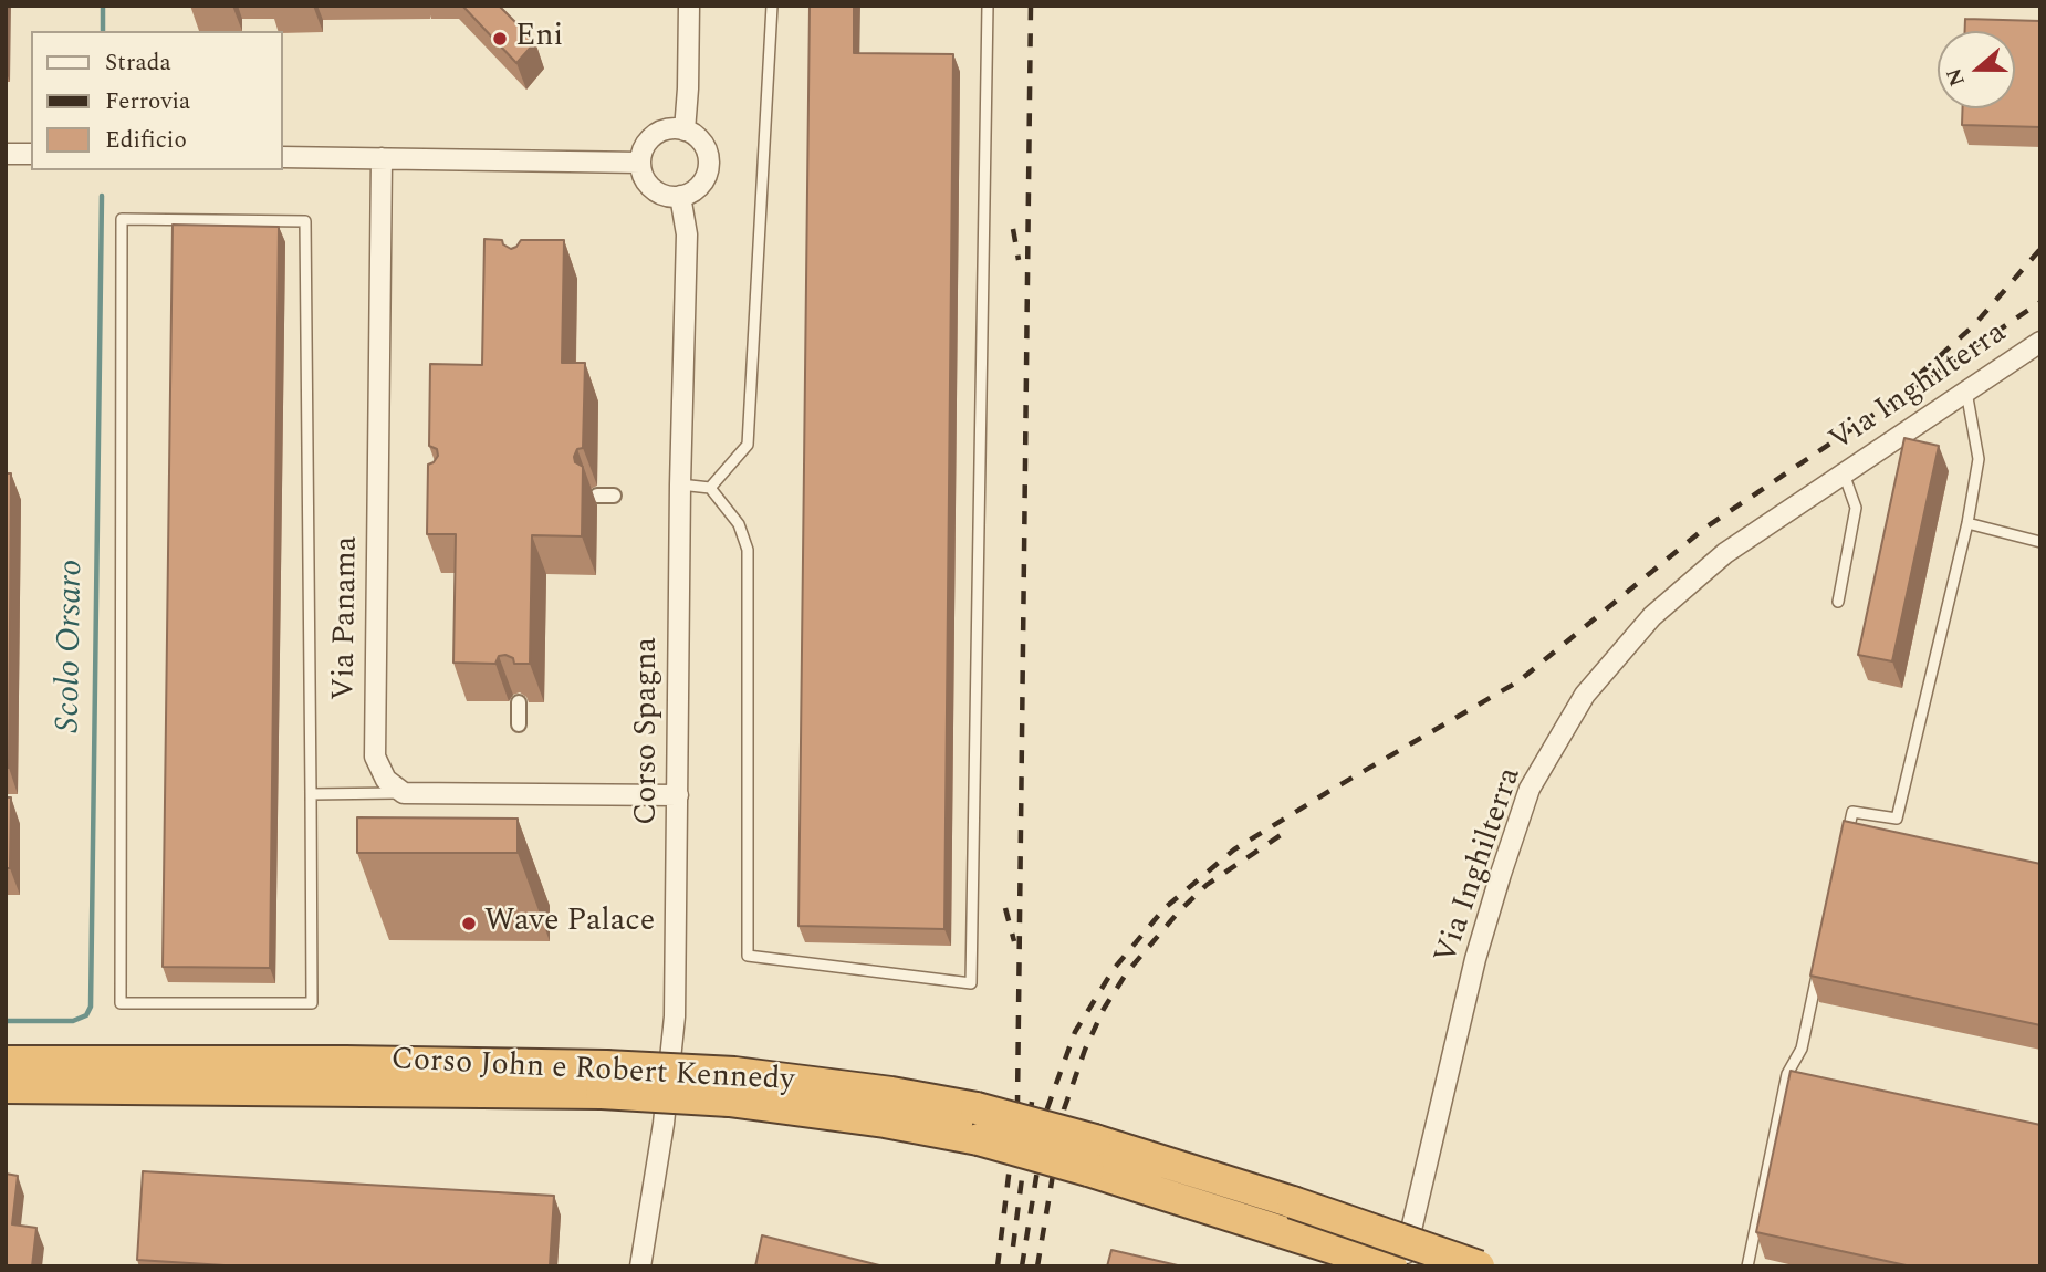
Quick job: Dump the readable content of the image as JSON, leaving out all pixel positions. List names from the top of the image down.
{
  "streets": {
    "highway": ["Corso John e Robert Kennedy"],
    "street": ["Via Inghilterra", "Via Panama", "Corso Spagna"]
  },
  "water": ["Scolo Orsaro"],
  "places": ["Eni", "Wave Palace"],
  "legend": ["Strada", "Ferrovia", "Edificio"],
  "north": "left"
}
